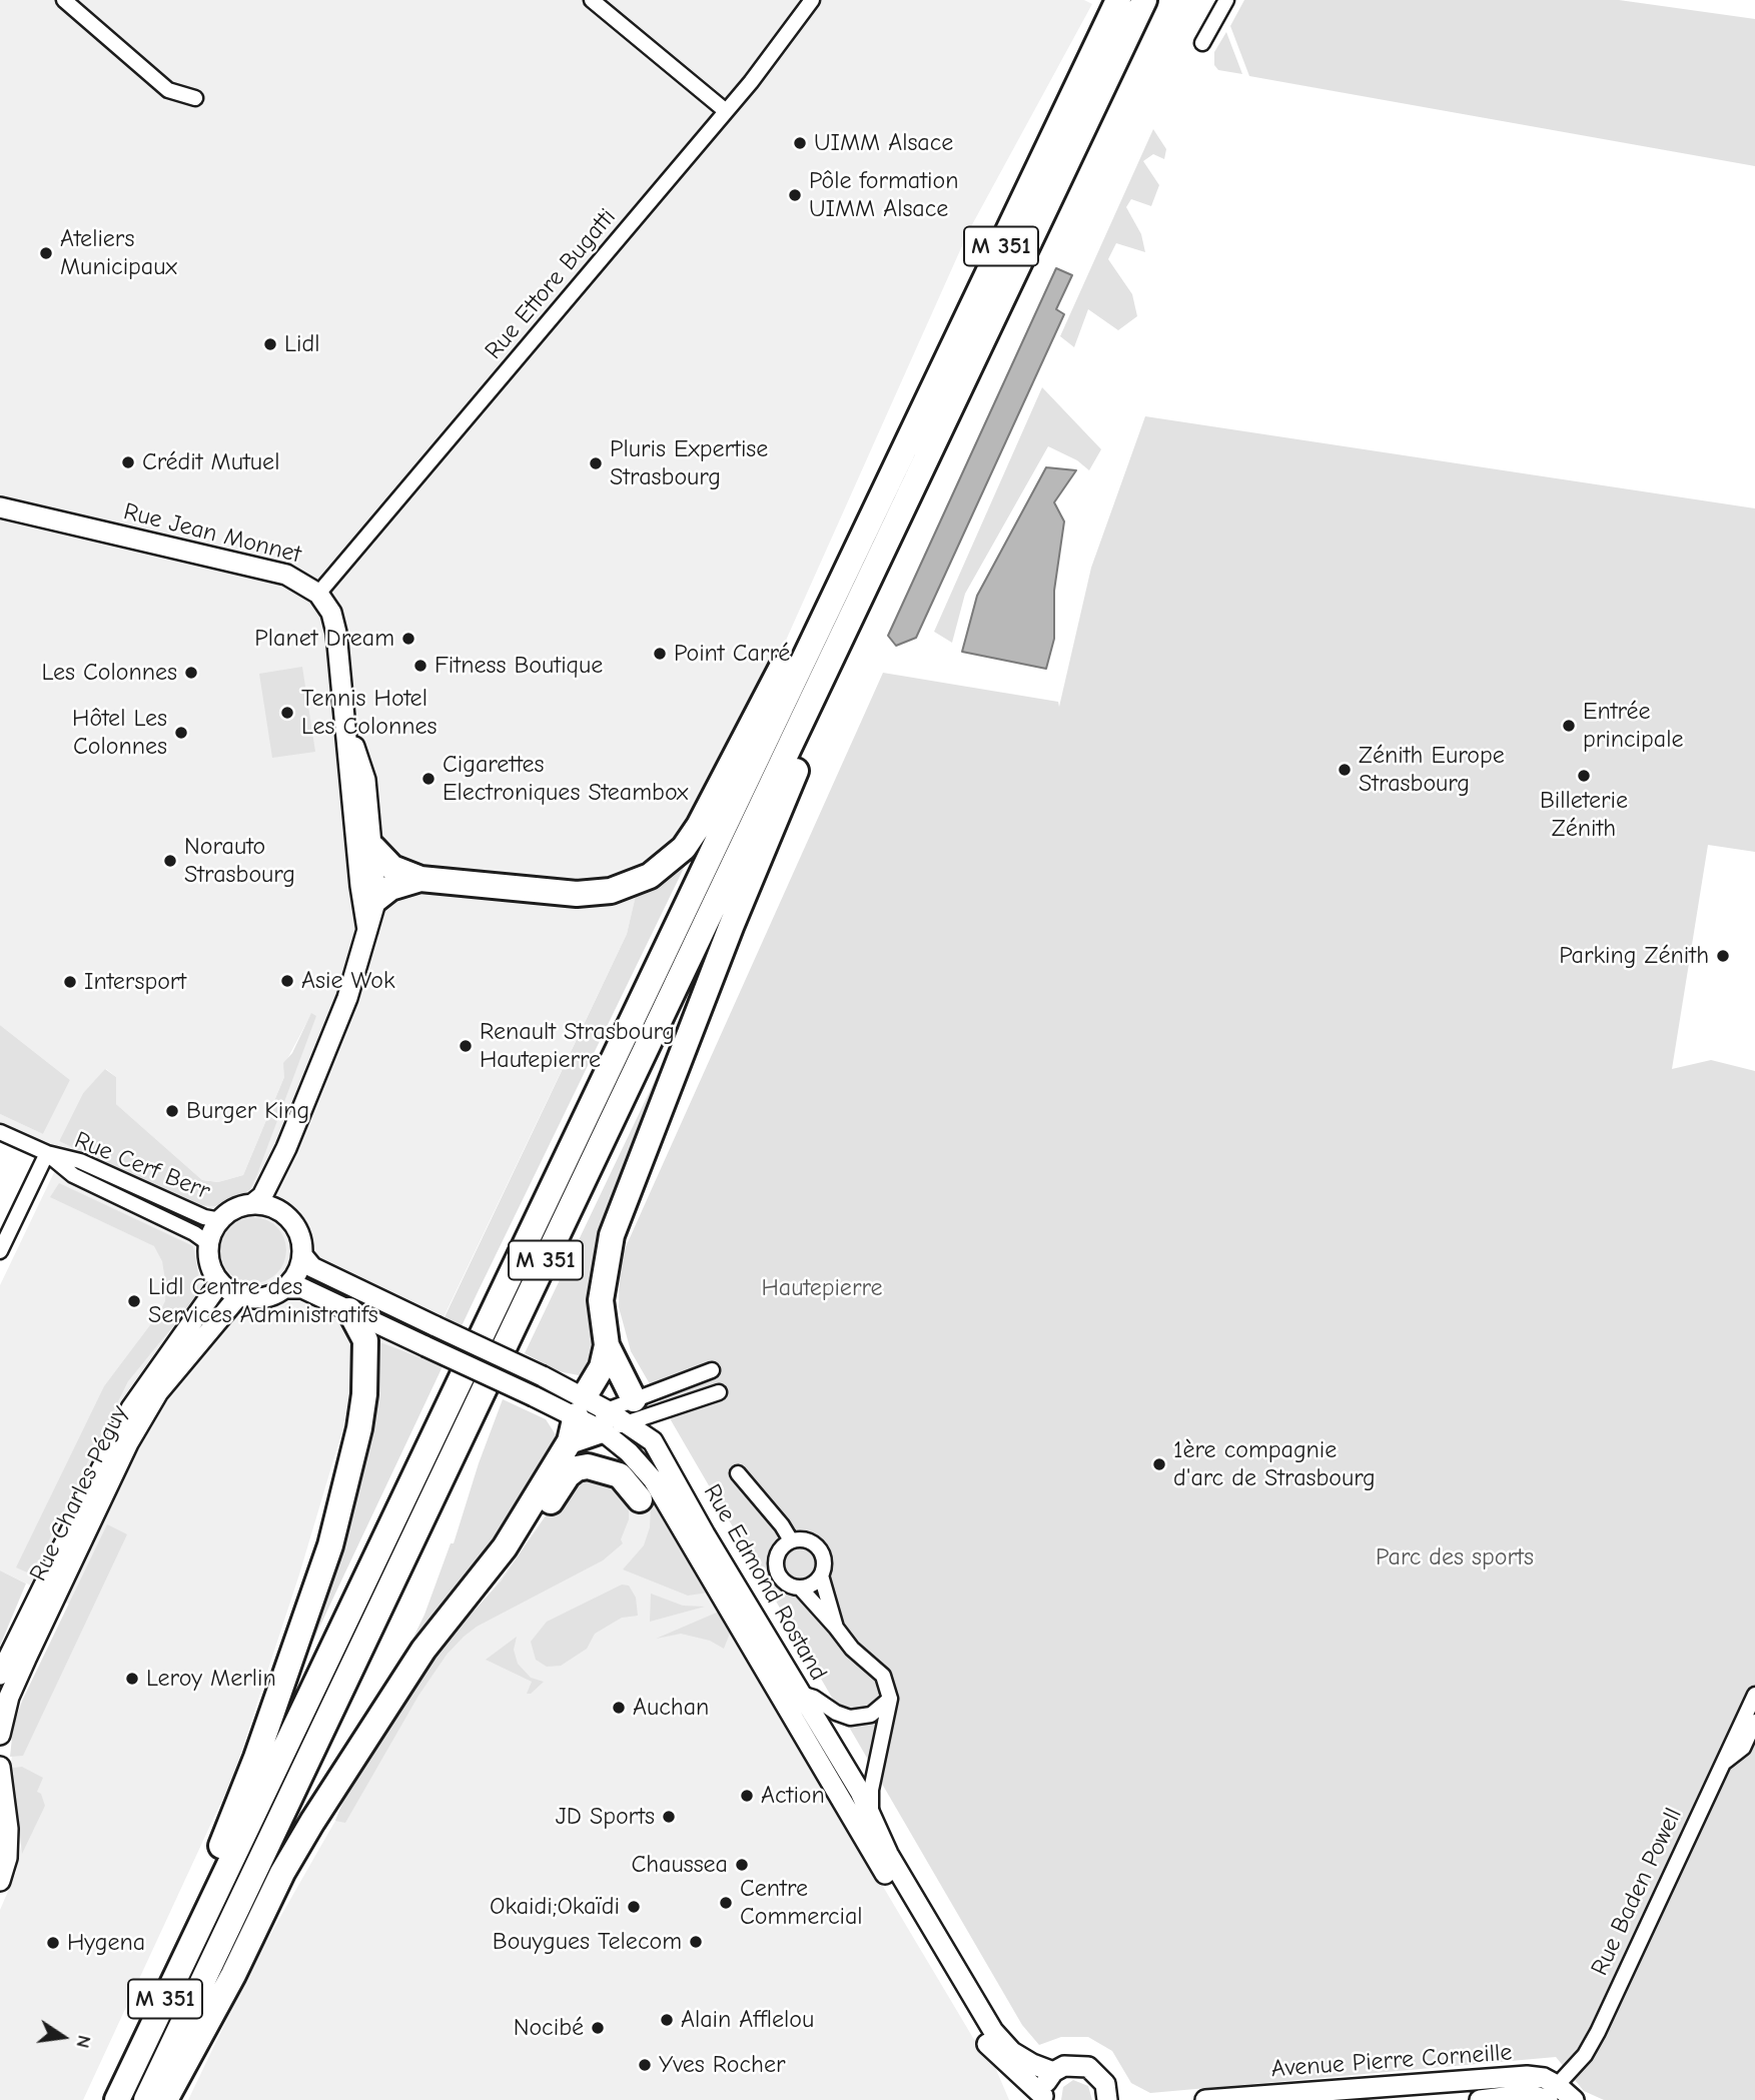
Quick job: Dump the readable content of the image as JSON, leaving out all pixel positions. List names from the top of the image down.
{
  "streets": {
    "highway": ["M 351"],
    "street": [
      "Rue Ettore Bugatti",
      "Rue Jean Monnet",
      "Rue Cerf Berr",
      "Rue Charles Péguy",
      "Rue Edmond Rostand",
      "Rue Baden Powell",
      "Avenue Pierre Corneille"
    ]
  },
  "crossings": [
    ["Rue Ettore Bugatti", "Rue Jean Monnet"],
    ["Rue Cerf Berr", "Rue Charles Péguy"],
    ["Rue Cerf Berr", "Rue Edmond Rostand"],
    ["Rue Charles Péguy", "Rue Edmond Rostand"],
    ["Rue Baden Powell", "Avenue Pierre Corneille"]
  ],
  "parks": ["Hautepierre", "Parc des sports"],
  "places": [
    "UIMM Alsace",
    "Pôle formation UIMM Alsace",
    "Ateliers Municipaux",
    "Lidl",
    "Crédit Mutuel",
    "Pluris Expertise Strasbourg",
    "Planet Dream",
    "Point Carré",
    "Fitness Boutique",
    "Les Colonnes",
    "Tennis Hotel Les Colonnes",
    "Entrée principale",
    "Hôtel Les Colonnes",
    "Zénith Europe Strasbourg",
    "Billeterie Zénith",
    "Cigarettes Electroniques Steambox",
    "Norauto Strasbourg",
    "Parking Zénith",
    "Asie Wok",
    "Intersport",
    "Renault Strasbourg Hautepierre",
    "Burger King",
    "Lidl Centre des Services Administratifs",
    "1ère compagnie d'arc de Strasbourg",
    "Leroy Merlin",
    "Auchan",
    "Action",
    "JD Sports",
    "Chaussea",
    "Centre Commercial",
    "Okaidi;Okaïdi",
    "Bouygues Telecom",
    "Hygena",
    "Alain Afflelou",
    "Nocibé",
    "Yves Rocher"
  ],
  "north": "right"
}
